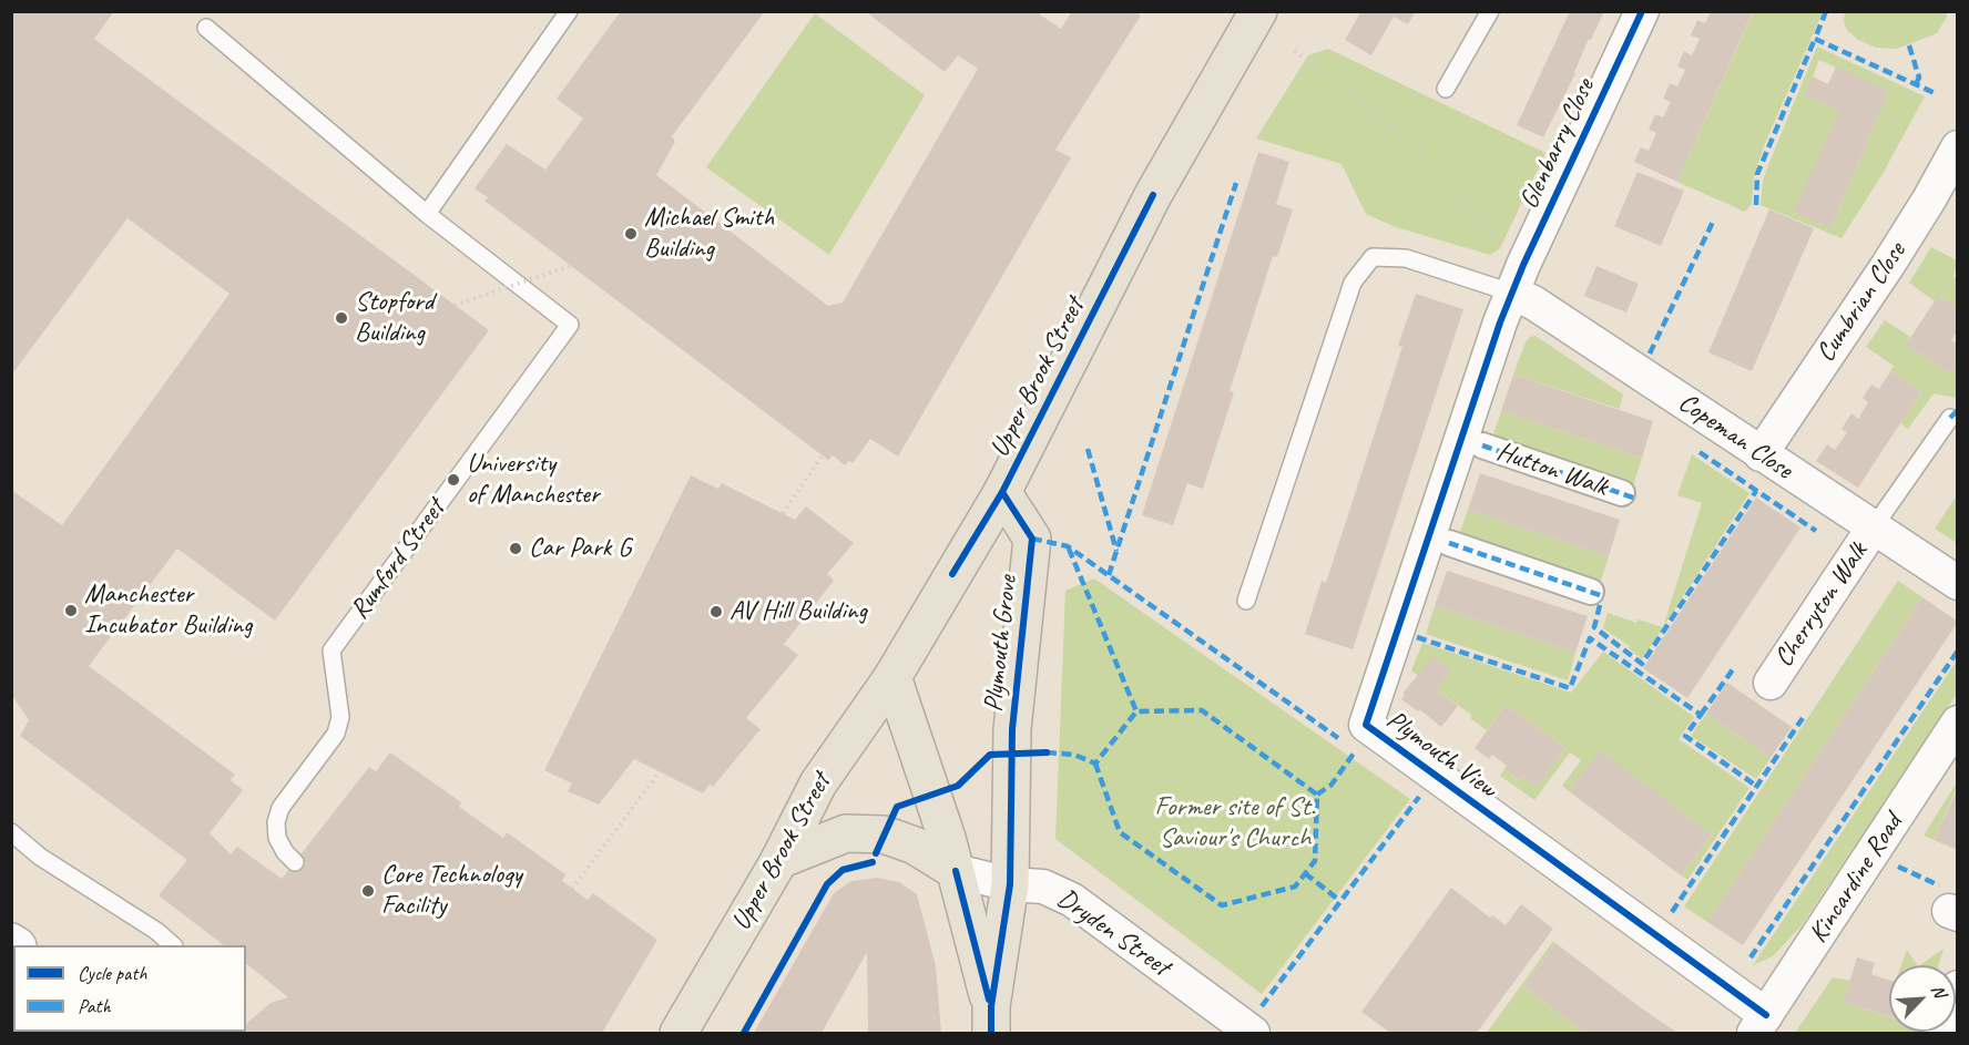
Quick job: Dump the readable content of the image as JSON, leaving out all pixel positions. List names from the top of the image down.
{
  "streets": {
    "main road": ["Upper Brook Street", "Plymouth Grove"],
    "street": [
      "Glenbarry Close",
      "Cumbrian Close",
      "Copeman Close",
      "Hutton Walk",
      "Cherryton Walk",
      "Plymouth View",
      "Kincardine Road",
      "Dryden Street"
    ],
    "lane": ["Rumford Street"]
  },
  "crossings": [
    ["Glenbarry Close", "Copeman Close"],
    ["Glenbarry Close", "Plymouth View"],
    ["Cumbrian Close", "Copeman Close"],
    ["Upper Brook Street", "Plymouth Grove"],
    ["Copeman Close", "Cherryton Walk"],
    ["Copeman Close", "Plymouth View"],
    ["Plymouth Grove", "Dryden Street"],
    ["Plymouth View", "Kincardine Road"]
  ],
  "parks": ["Former site of St. Saviour's Church"],
  "places": [
    "Michael Smith Building",
    "Stopford Building",
    "University of Manchester",
    "Car Park G",
    "Manchester Incubator Building",
    "AV Hill Building",
    "Core Technology Facility"
  ],
  "legend": ["Cycle path", "Path"],
  "north": "top right"
}
